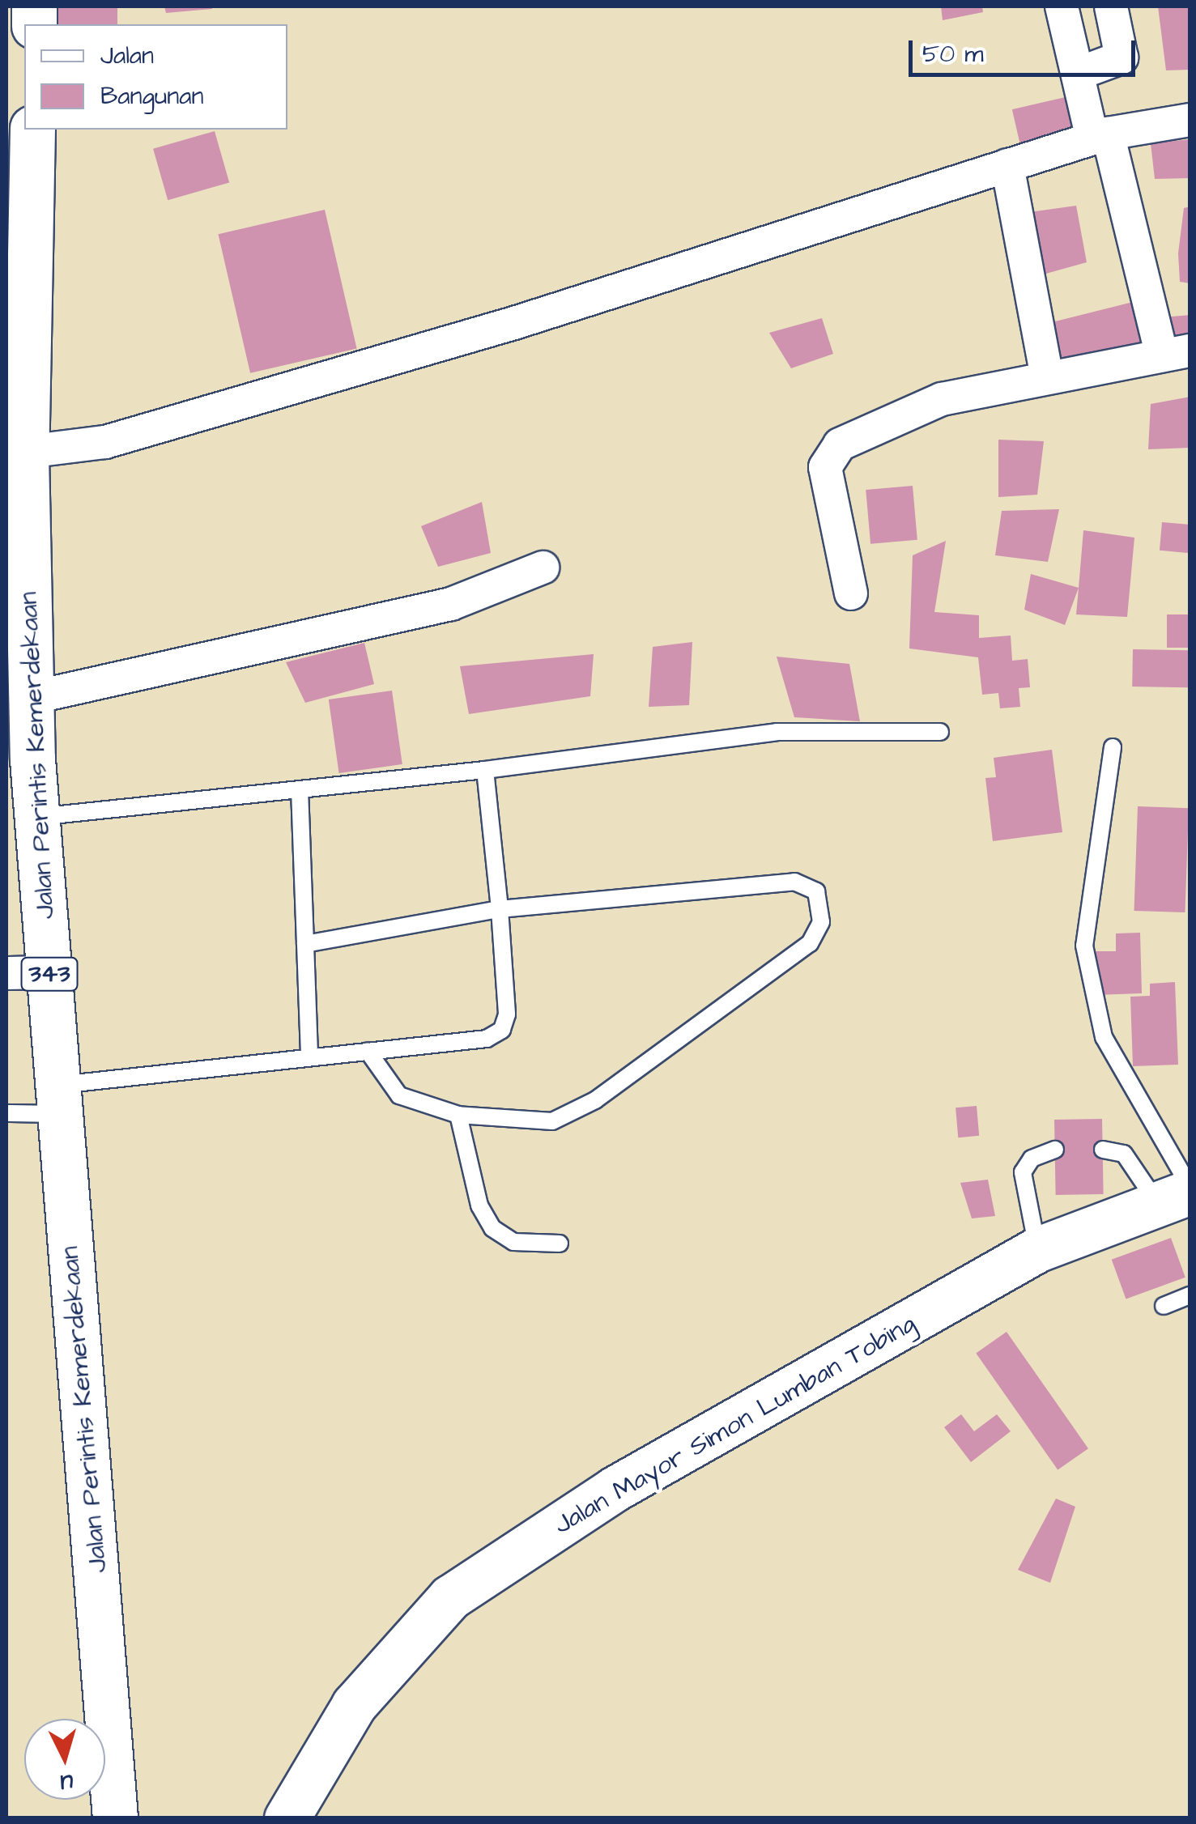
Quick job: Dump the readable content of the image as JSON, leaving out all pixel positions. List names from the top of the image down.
{
  "streets": {
    "main road": ["Jalan Perintis Kemerdekaan", "343", "Jalan Mayor Simon Lumban Tobing"]
  },
  "legend": ["Jalan", "Bangunan"],
  "scale_bar": "50 m",
  "north": "bottom"
}
